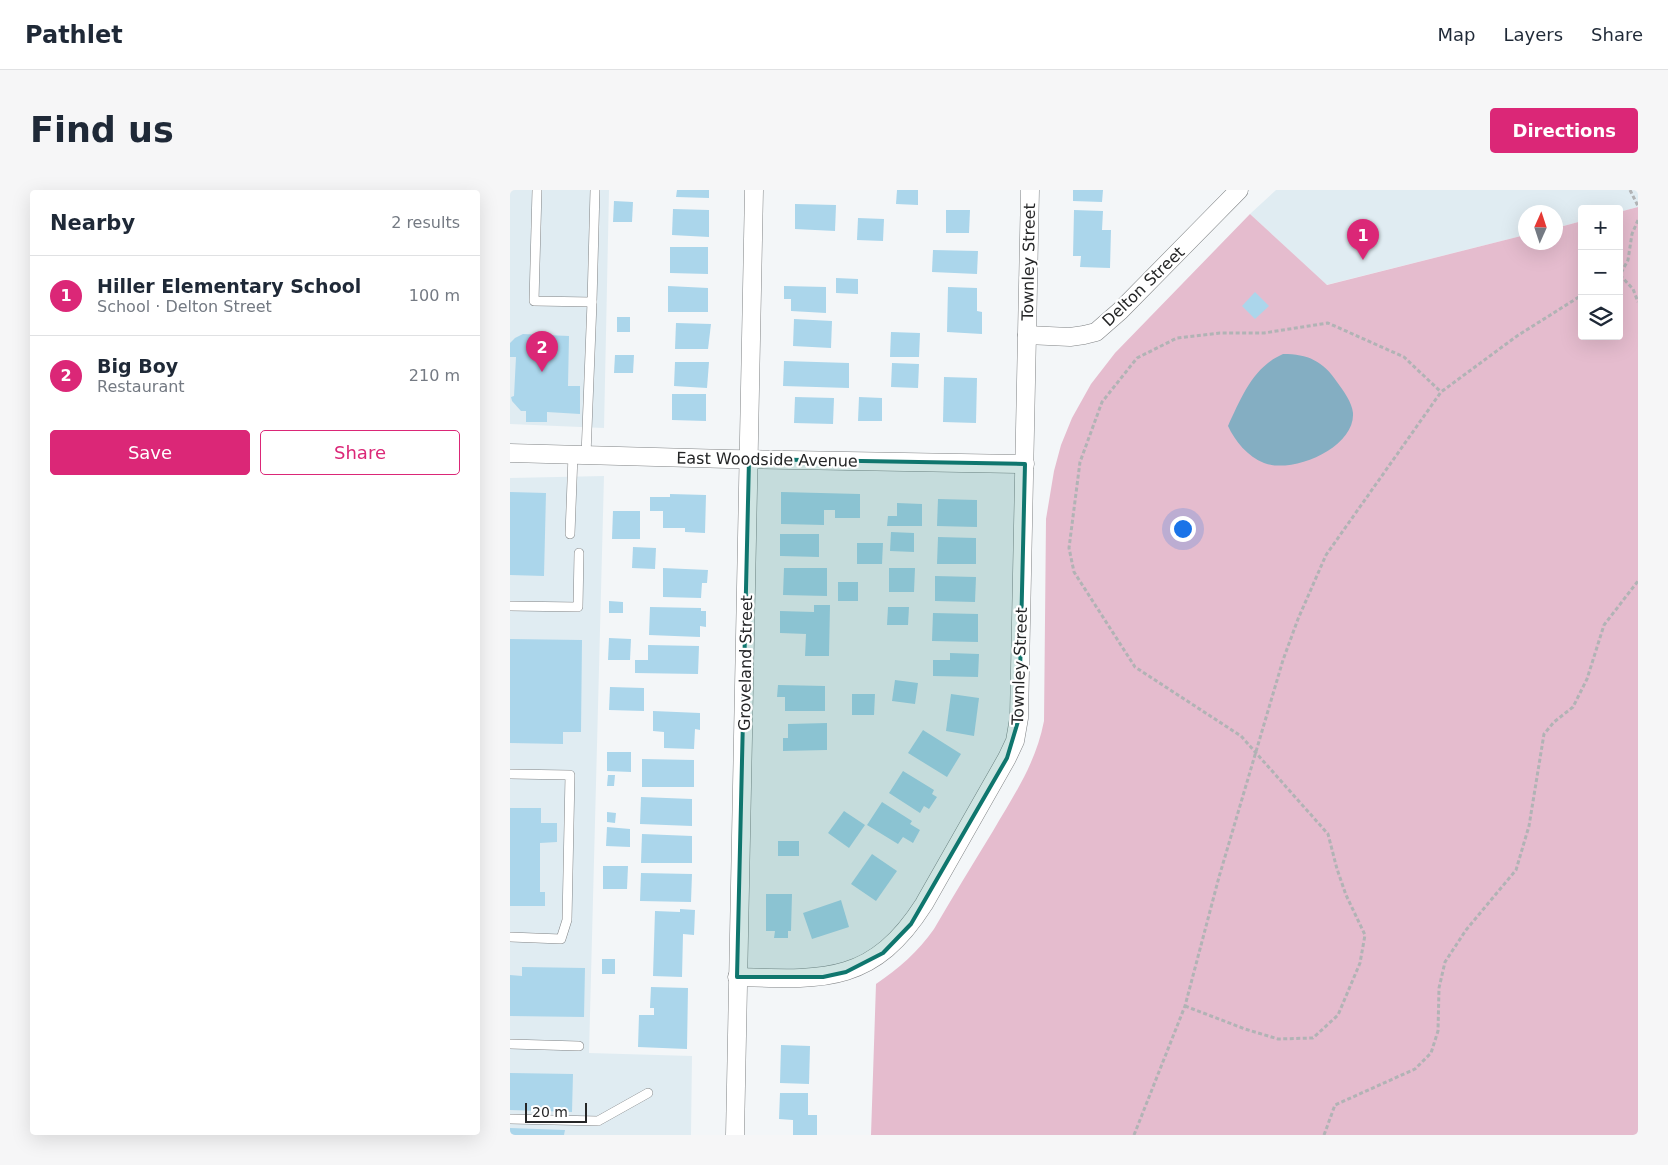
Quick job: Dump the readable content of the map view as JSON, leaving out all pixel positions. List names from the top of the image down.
{
  "streets": {
    "street": [
      "Townley Street",
      "Delton Street",
      "East Woodside Avenue",
      "Groveland Street"
    ]
  },
  "crossings": [
    ["Townley Street", "Delton Street"],
    ["Townley Street", "East Woodside Avenue"],
    ["Townley Street", "Groveland Street"],
    ["East Woodside Avenue", "Groveland Street"]
  ],
  "scale_bar": "20 m",
  "north": "top",
  "page": {
    "header": "Pathlet",
    "nav": ["Map", "Layers", "Share"],
    "buttons": [
      "Directions",
      ["Save", "Share"]
    ],
    "title": "Find us",
    "heading": ["Nearby", "2 results"],
    "map_buttons": ["+", "−"],
    "pins": ["1", "2"],
    "list": [
      {
        "mark": "1",
        "name": "Hiller Elementary School",
        "note": "School · Delton Street",
        "value": "100 m"
      },
      {
        "mark": "2",
        "name": "Big Boy",
        "note": "Restaurant",
        "value": "210 m"
      }
    ],
    "scale": "20 m"
  }
}
